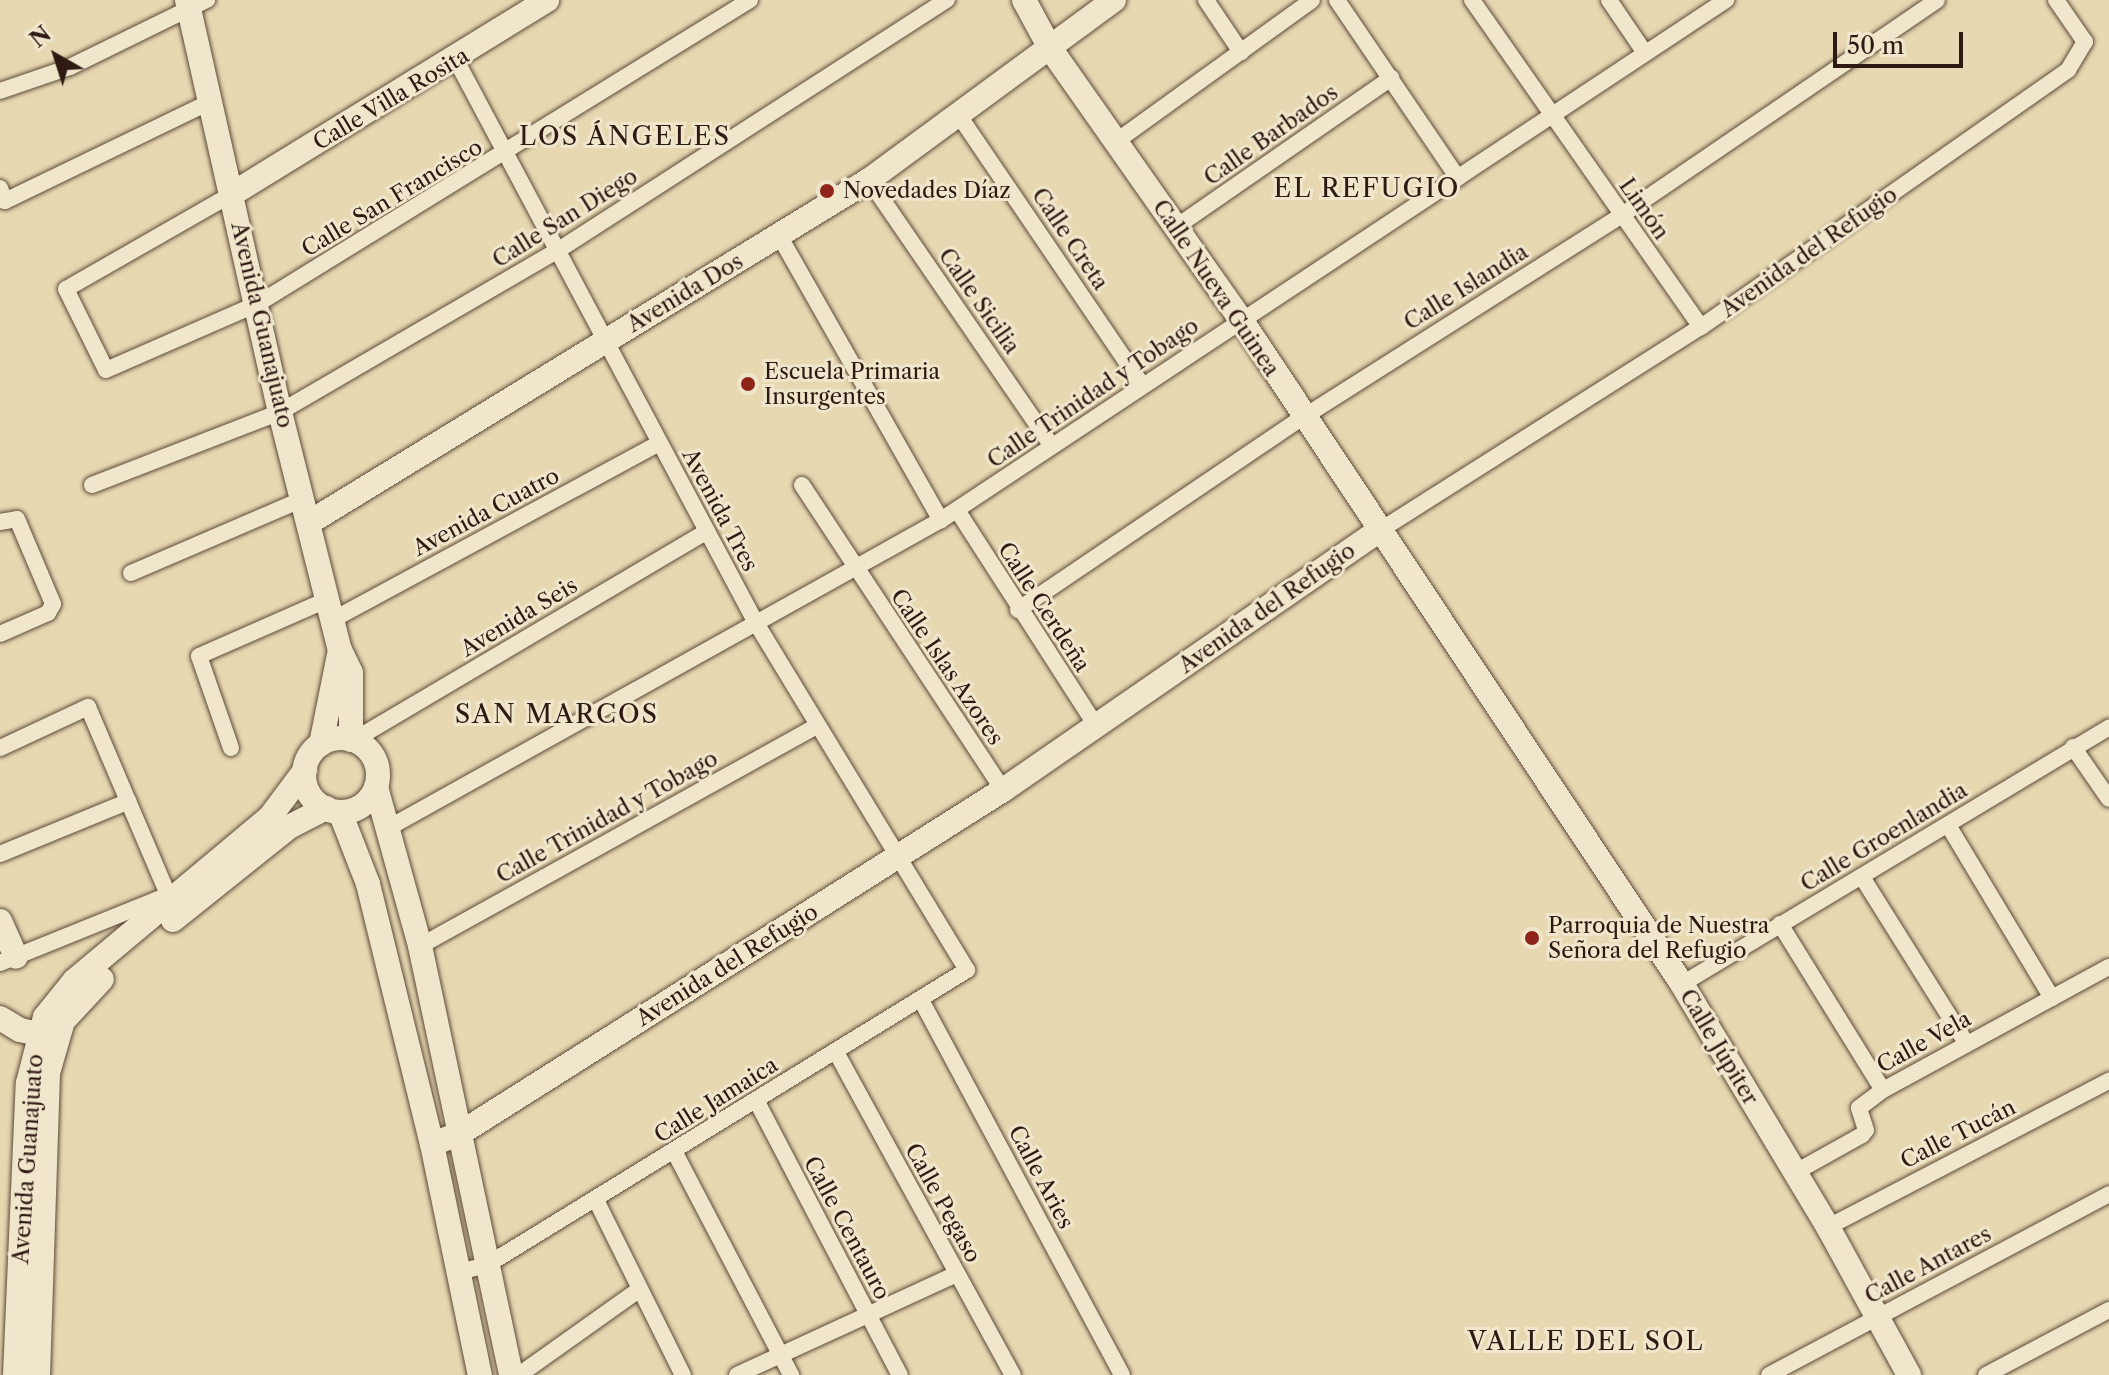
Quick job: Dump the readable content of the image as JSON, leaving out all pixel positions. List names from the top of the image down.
{
  "streets": {
    "street": [
      "Calle Villa Rosita",
      "Calle Barbados",
      "Calle San Francisco",
      "Limón",
      "Calle San Diego",
      "Calle Creta",
      "Avenida del Refugio",
      "Calle Islandia",
      "Calle Nueva Guinea",
      "Avenida Dos",
      "Calle Sicilia",
      "Avenida Guanajuato",
      "Calle Trinidad y Tobago",
      "Avenida Tres",
      "Avenida Cuatro",
      "Calle Cerdeña",
      "Avenida Seis",
      "Calle Islas Azores",
      "Calle Groenlandia",
      "Calle Vela",
      "Calle Júpiter",
      "Calle Jamaica",
      "Calle Tucán",
      "Calle Aries",
      "Calle Pegaso",
      "Calle Centauro",
      "Calle Antares"
    ]
  },
  "crossings": [
    ["Calle Villa Rosita", "Calle San Francisco"],
    ["Calle Villa Rosita", "Avenida Guanajuato"],
    ["Calle Villa Rosita", "Avenida Tres"],
    ["Calle Barbados", "Calle Nueva Guinea"],
    ["Calle San Francisco", "Avenida Guanajuato"],
    ["Calle San Francisco", "Avenida Tres"],
    ["Limón", "Avenida del Refugio"],
    ["Limón", "Calle Islandia"],
    ["Limón", "Calle Trinidad y Tobago"],
    ["Calle San Diego", "Avenida Guanajuato"],
    ["Calle San Diego", "Avenida Tres"],
    ["Calle Creta", "Avenida Dos"],
    ["Calle Creta", "Calle Trinidad y Tobago"],
    ["Avenida del Refugio", "Calle Nueva Guinea"],
    ["Avenida del Refugio", "Avenida Tres"],
    ["Avenida del Refugio", "Calle Cerdeña"],
    ["Avenida del Refugio", "Calle Islas Azores"],
    ["Avenida del Refugio", "Calle Júpiter"],
    ["Calle Islandia", "Calle Nueva Guinea"],
    ["Calle Islandia", "Calle Cerdeña"],
    ["Calle Nueva Guinea", "Avenida Dos"],
    ["Calle Nueva Guinea", "Calle Trinidad y Tobago"],
    ["Calle Nueva Guinea", "Calle Júpiter"],
    ["Avenida Dos", "Calle Sicilia"],
    ["Avenida Dos", "Avenida Guanajuato"],
    ["Avenida Dos", "Avenida Tres"],
    ["Calle Sicilia", "Calle Trinidad y Tobago"],
    ["Avenida Guanajuato", "Avenida Cuatro"],
    ["Avenida Guanajuato", "Avenida Seis"],
    ["Calle Trinidad y Tobago", "Avenida Tres"],
    ["Calle Trinidad y Tobago", "Calle Cerdeña"],
    ["Calle Trinidad y Tobago", "Calle Islas Azores"],
    ["Avenida Tres", "Avenida Cuatro"],
    ["Avenida Tres", "Avenida Seis"],
    ["Avenida Tres", "Calle Jamaica"],
    ["Calle Groenlandia", "Calle Júpiter"],
    ["Calle Vela", "Calle Júpiter"],
    ["Calle Júpiter", "Calle Tucán"],
    ["Calle Júpiter", "Calle Antares"],
    ["Calle Jamaica", "Calle Aries"],
    ["Calle Jamaica", "Calle Pegaso"],
    ["Calle Jamaica", "Calle Centauro"]
  ],
  "districts": [
    "LOS ÁNGELES",
    "EL REFUGIO",
    "SAN MARCOS",
    "VALLE DEL SOL"
  ],
  "places": ["Novedades Díaz", "Escuela Primaria Insurgentes", "Parroquia de Nuestra Señora del Refugio"],
  "scale_bar": "50 m",
  "north": "top left"
}
